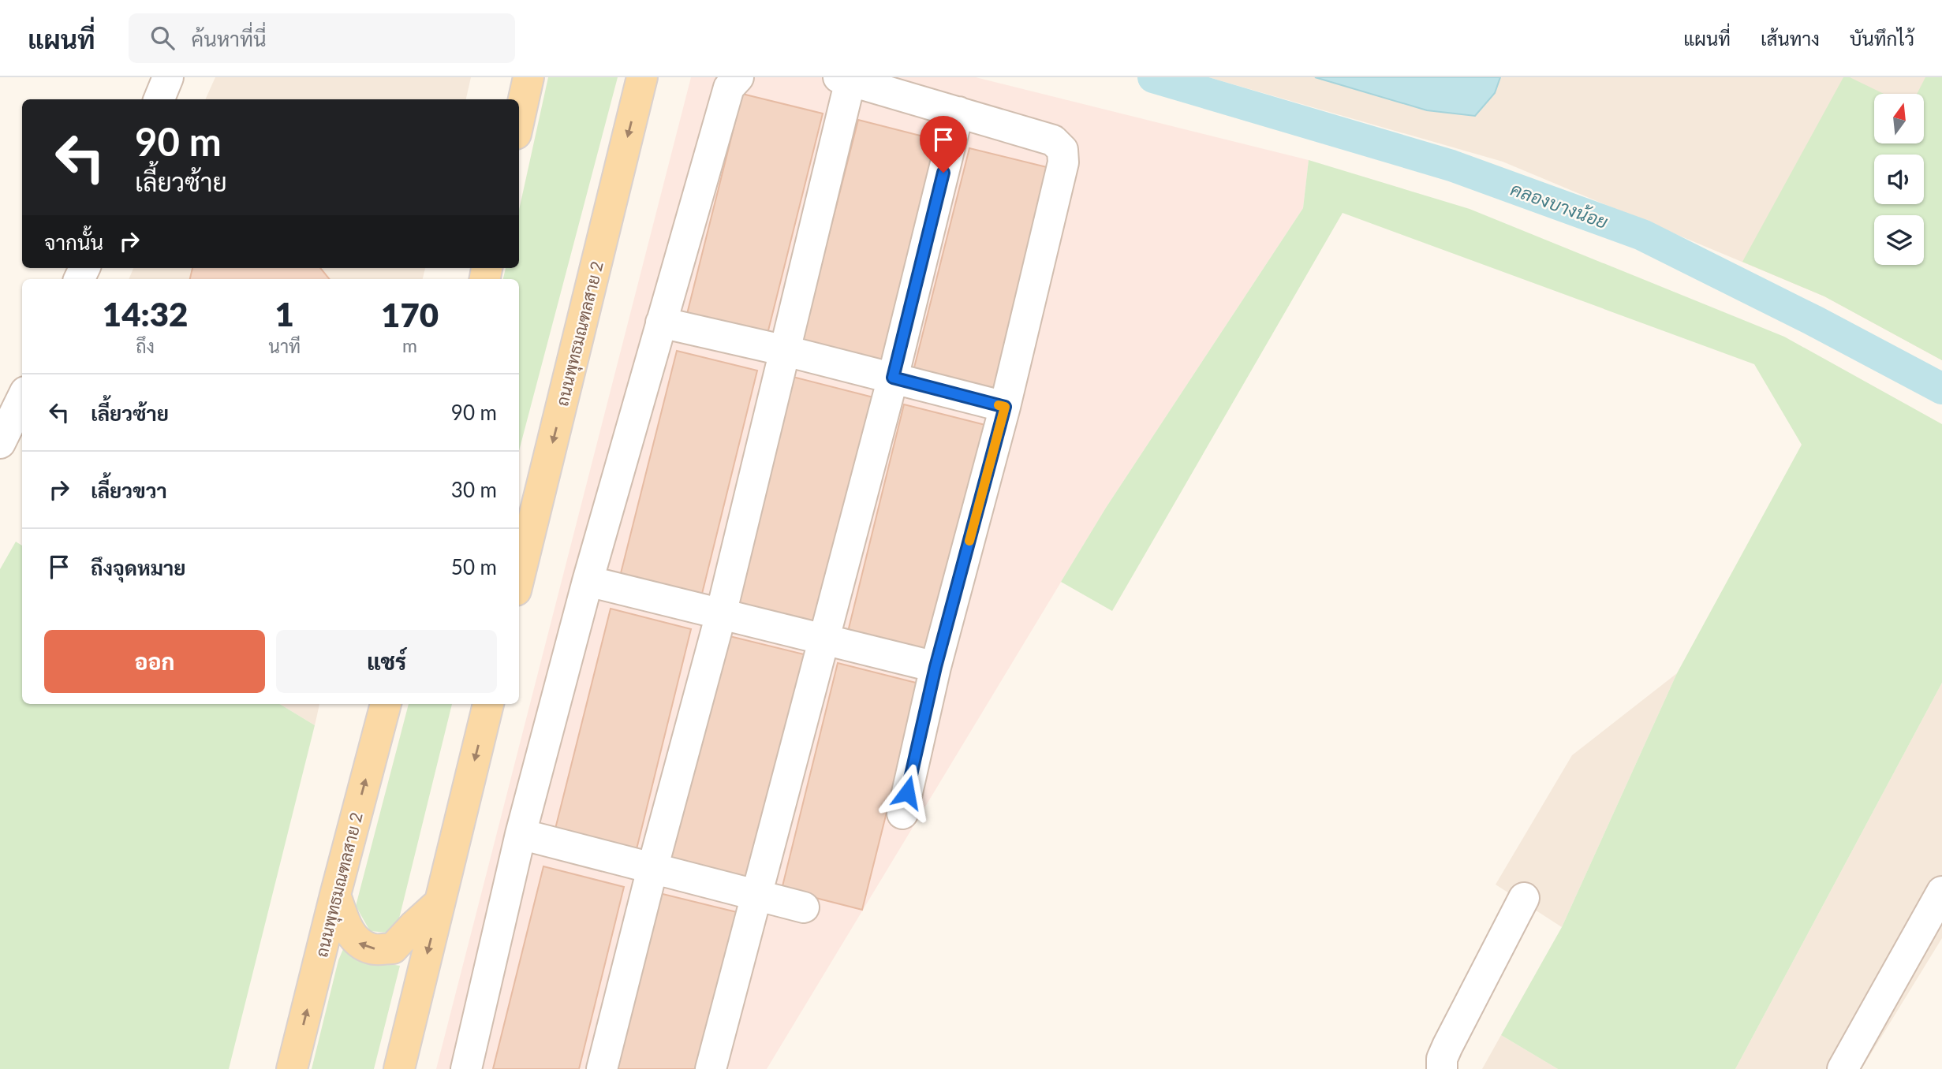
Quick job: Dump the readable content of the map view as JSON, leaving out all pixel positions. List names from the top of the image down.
{
  "streets": {
    "main road": ["ถนนพุทธมณฑลสาย 2"]
  },
  "water": ["คลองบางน้อย"],
  "north": "top",
  "page": {
    "header": "แผนที่",
    "search": "ค้นหาที่นี่",
    "nav": ["แผนที่", "เส้นทาง", "บันทึกไว้"],
    "turn": ["90 m", "เลี้ยวซ้าย"],
    "then": "จากนั้น",
    "eta": [
      "14:32",
      "ถึง",
      "1",
      "นาที",
      "170",
      "m"
    ],
    "list": [
      {
        "name": "เลี้ยวซ้าย",
        "value": "90 m"
      },
      {
        "name": "เลี้ยวขวา",
        "value": "30 m"
      },
      {
        "name": "ถึงจุดหมาย",
        "value": "50 m"
      }
    ],
    "buttons": ["ออก", "แชร์"]
  }
}
